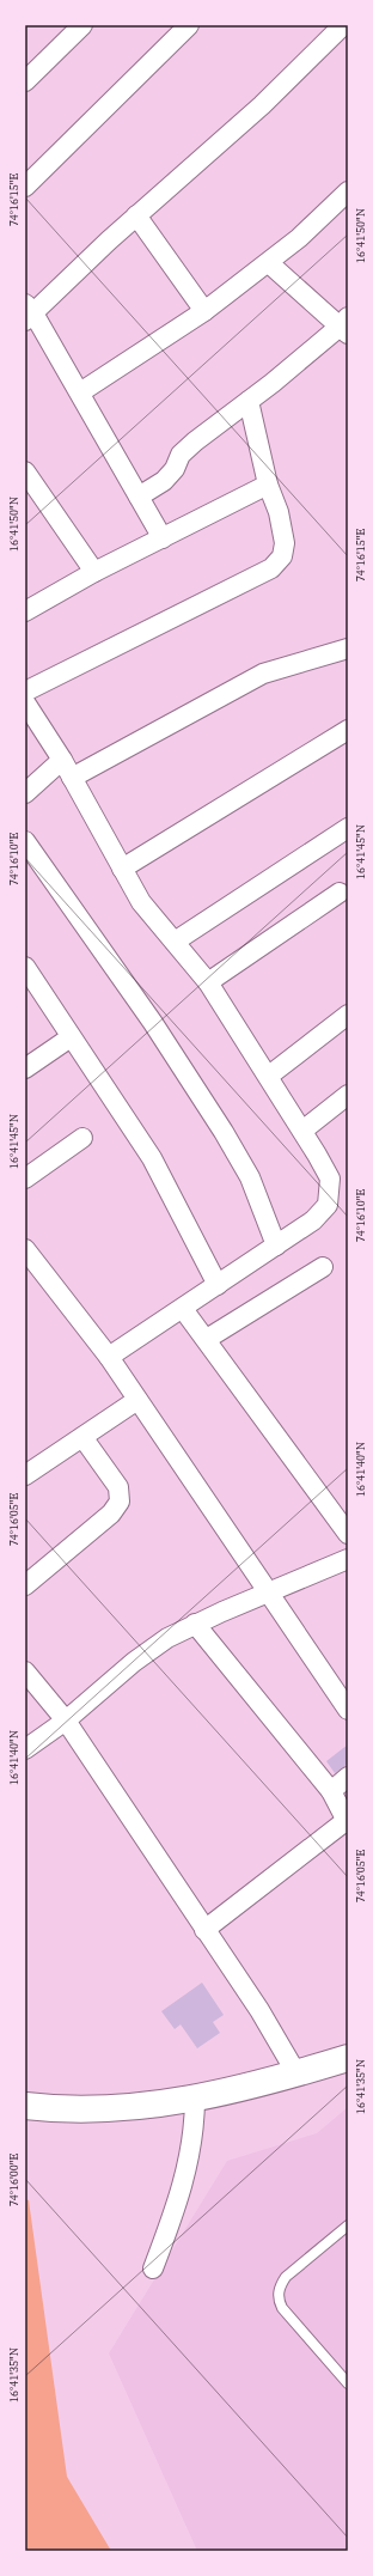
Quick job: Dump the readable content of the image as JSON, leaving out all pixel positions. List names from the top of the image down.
{
  "coordinates": [
    "74°16'15\"E",
    "16°41'50\"N",
    "16°41'45\"N",
    "74°16'10\"E",
    "16°41'40\"N",
    "74°16'05\"E",
    "16°41'35\"N",
    "74°16'00\"E"
  ]
}
